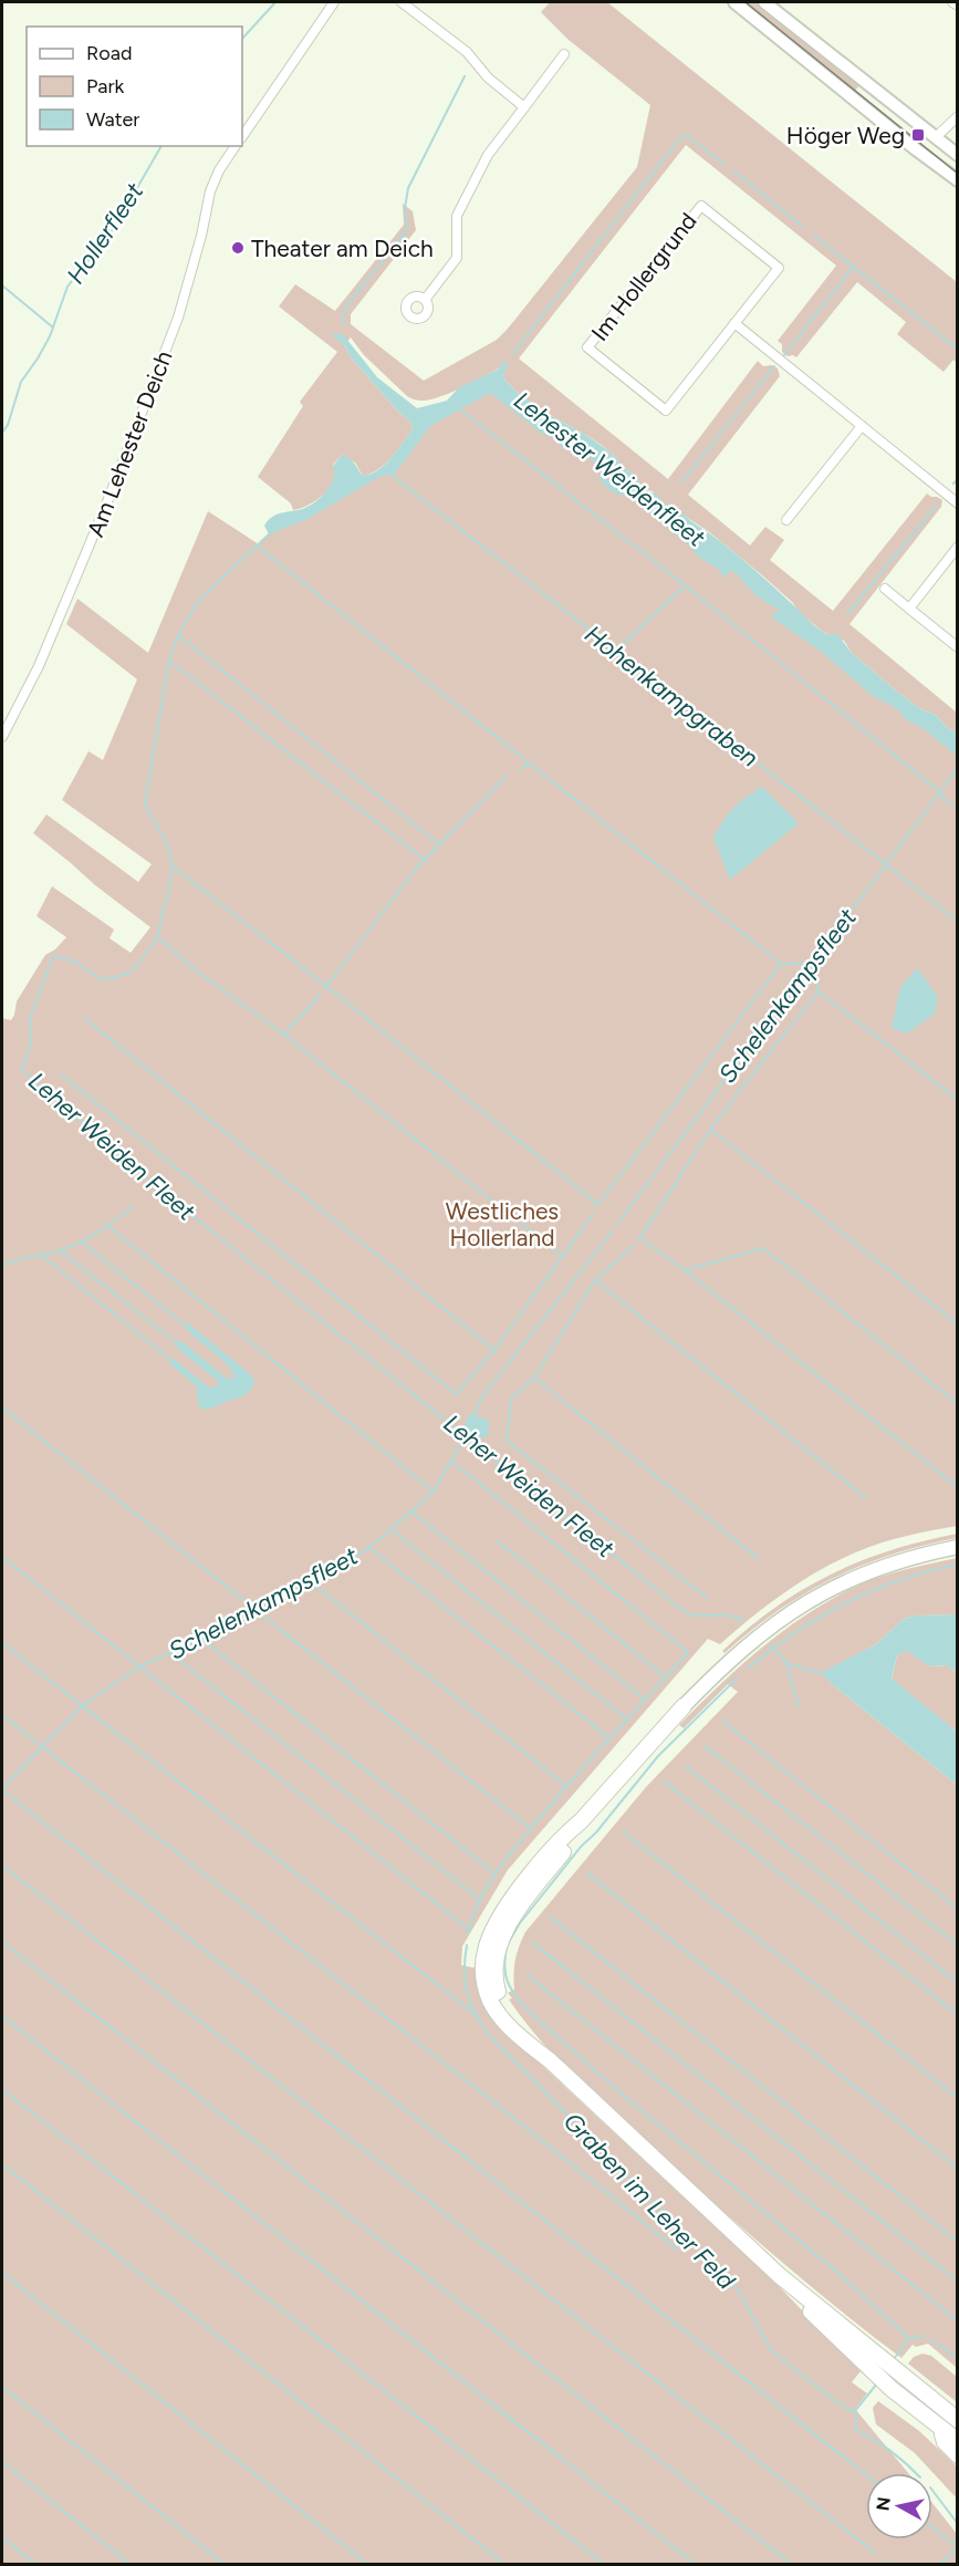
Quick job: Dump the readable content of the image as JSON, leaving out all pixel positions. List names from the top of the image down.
{
  "streets": {
    "street": ["Im Hollergrund", "Am Lehester Deich"]
  },
  "water": [
    "Hollerfleet",
    "Lehester Weidenfleet",
    "Hohenkampgraben",
    "Schelenkampsfleet",
    "Leher Weiden Fleet",
    "Graben im Leher Feld"
  ],
  "parks": ["Westliches Hollerland"],
  "places": {
    "transit": ["Höger Weg"],
    "other": ["Theater am Deich"]
  },
  "legend": ["Road", "Park", "Water"],
  "north": "left"
}
